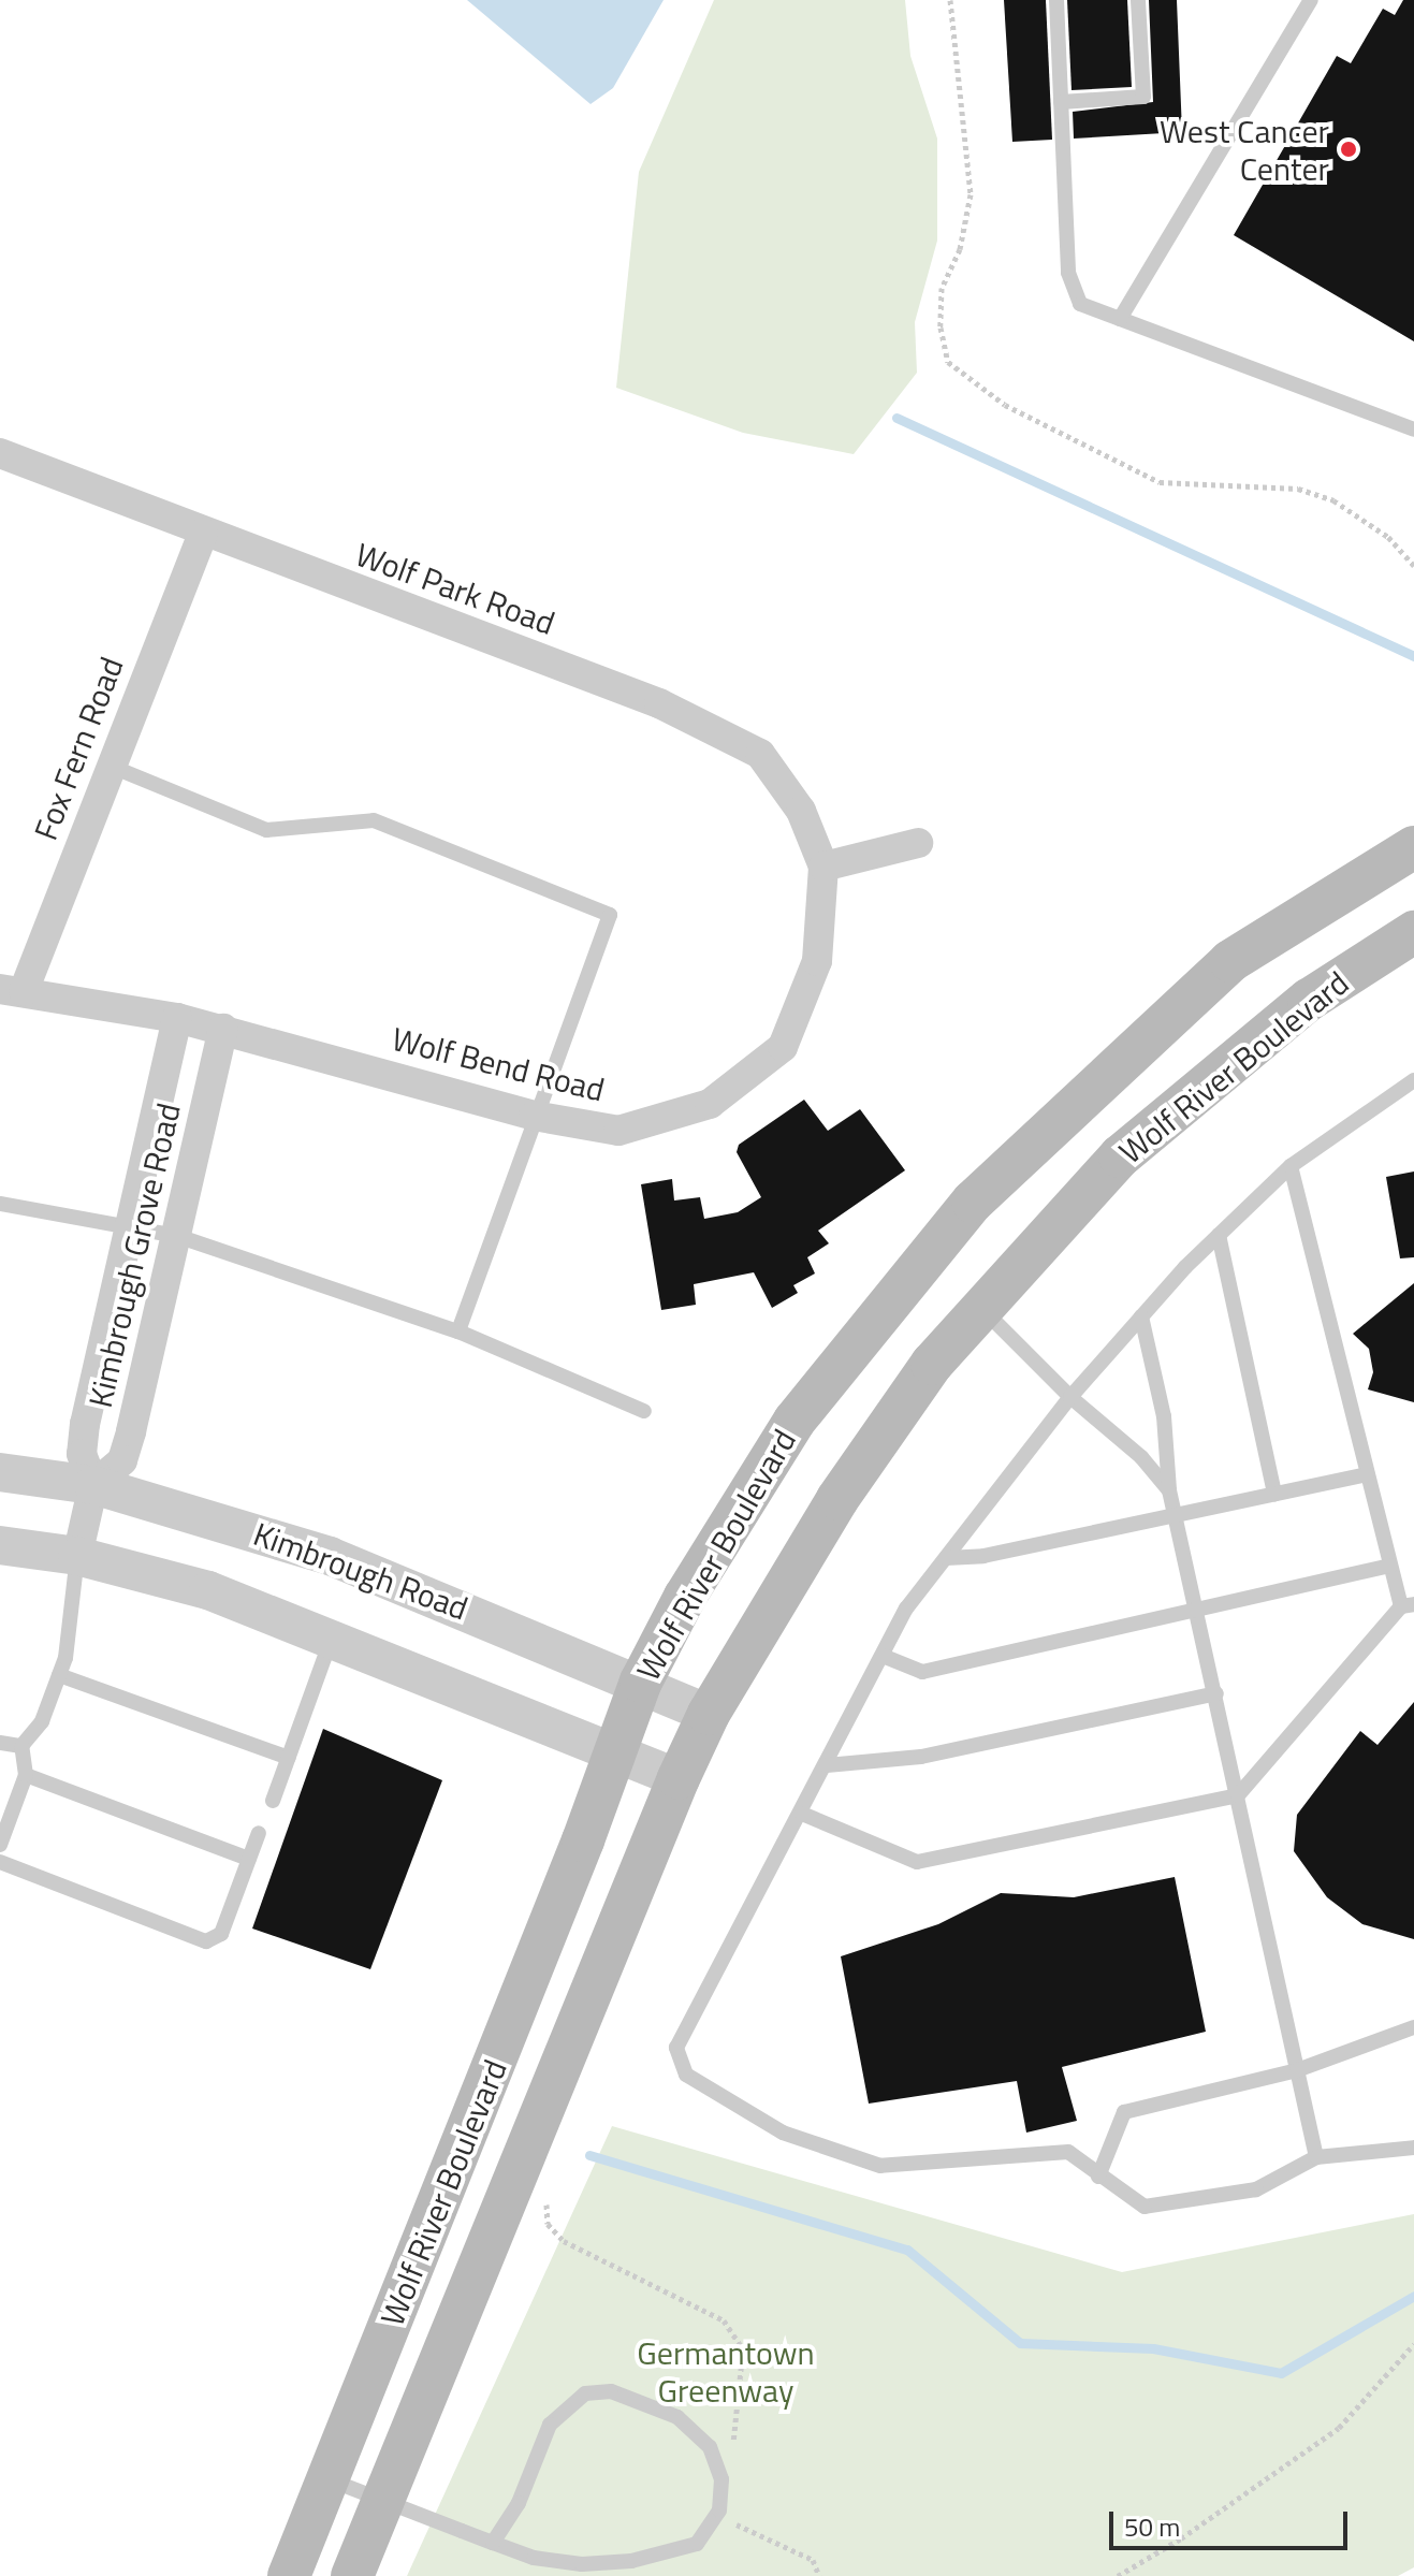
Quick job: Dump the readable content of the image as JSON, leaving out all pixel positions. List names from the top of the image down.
{
  "streets": {
    "main road": ["Wolf River Boulevard"],
    "street": [
      "Wolf Park Road",
      "Fox Fern Road",
      "Wolf Bend Road",
      "Kimbrough Grove Road",
      "Kimbrough Road"
    ]
  },
  "crossings": [
    ["Wolf Park Road", "Fox Fern Road"],
    ["Wolf Park Road", "Wolf Bend Road"],
    ["Fox Fern Road", "Wolf Bend Road"],
    ["Wolf Bend Road", "Kimbrough Grove Road"],
    ["Wolf River Boulevard", "Kimbrough Road"],
    ["Kimbrough Grove Road", "Kimbrough Road"]
  ],
  "parks": ["Germantown Greenway"],
  "places": ["West Cancer Center"],
  "scale_bar": "50 m"
}
